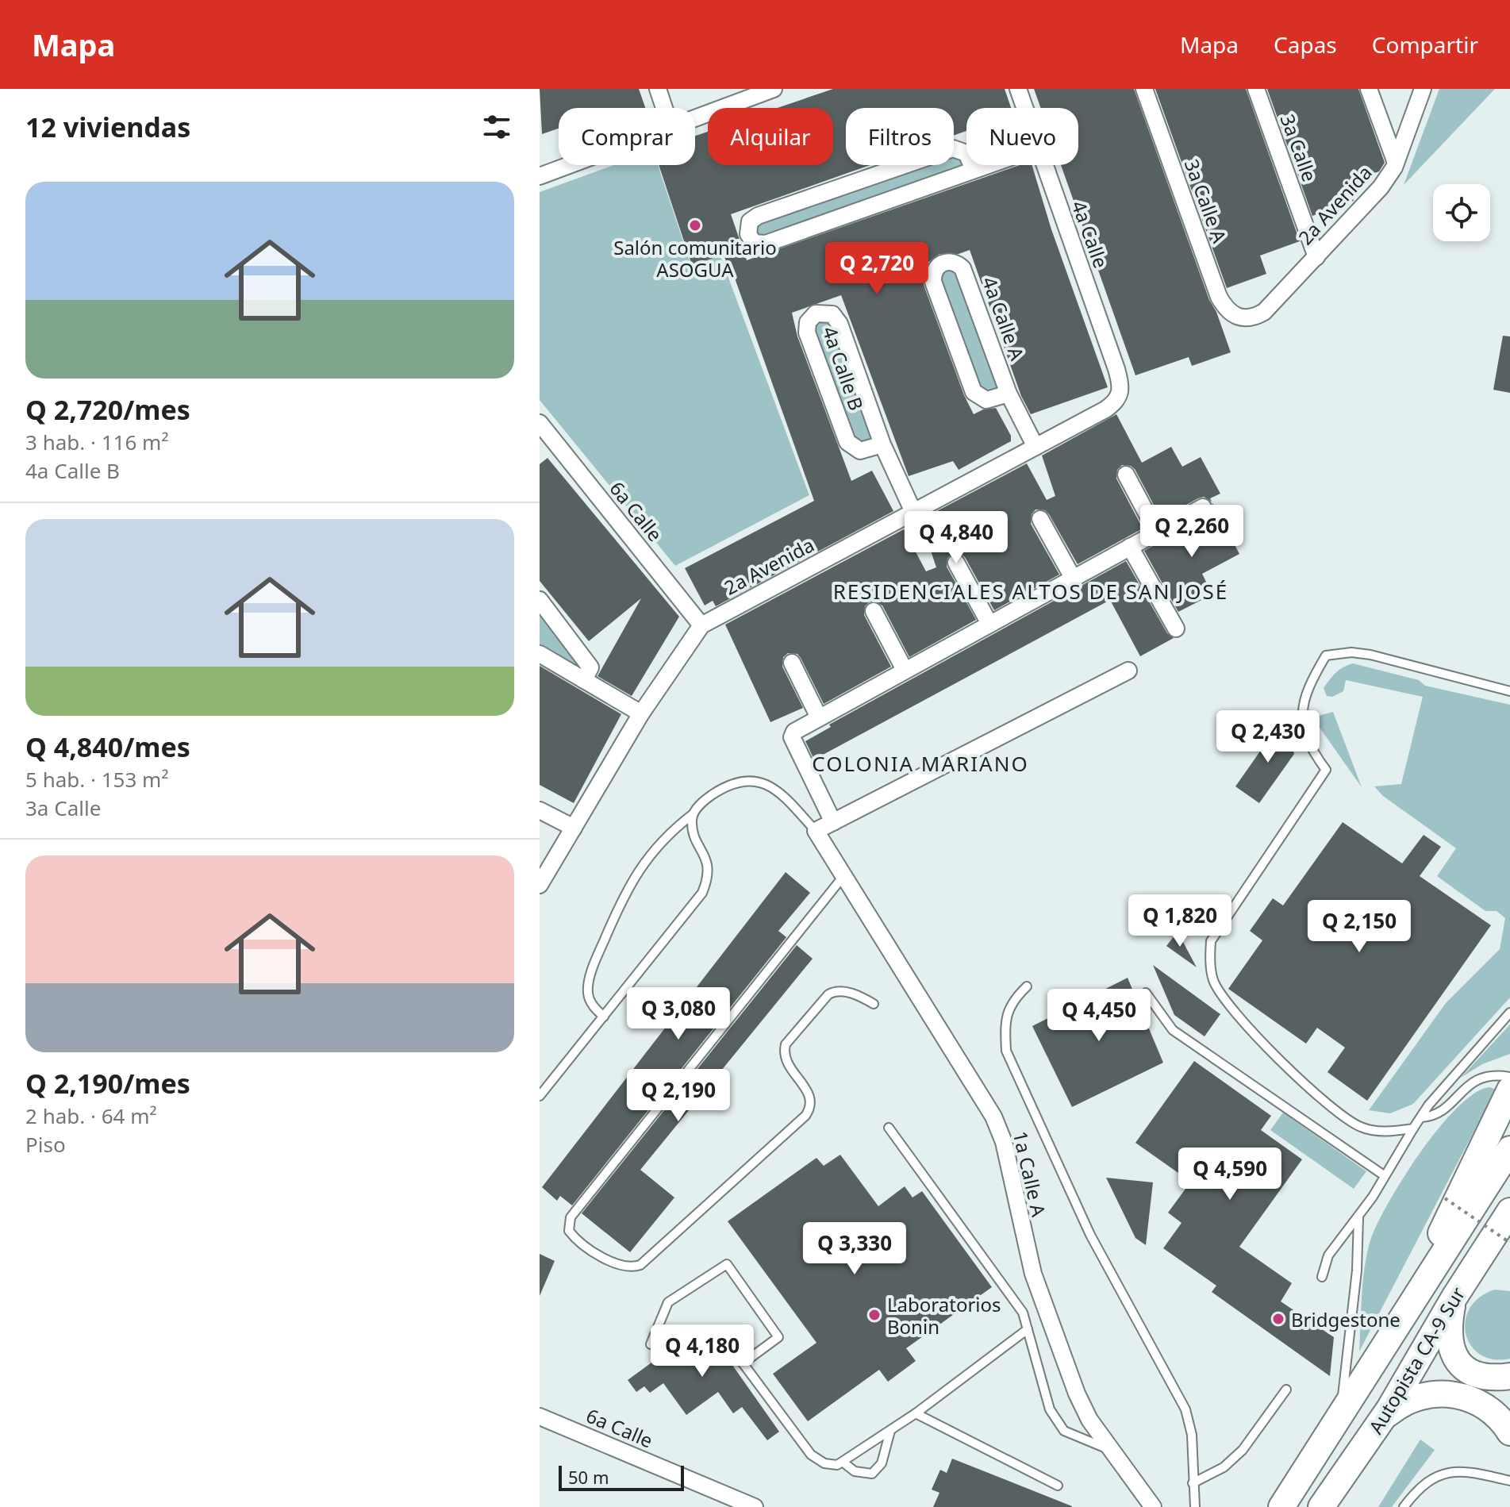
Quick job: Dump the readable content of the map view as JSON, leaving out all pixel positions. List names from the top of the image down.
{
  "streets": {
    "highway": ["Autopista CA-9 Sur"],
    "street": [
      "3a Calle",
      "3a Calle A",
      "2a Avenida",
      "4a Calle",
      "4a Calle A",
      "4a Calle B",
      "6a Calle",
      "1a Calle A"
    ]
  },
  "crossings": [
    ["3a Calle", "2a Avenida"],
    ["3a Calle A", "2a Avenida"],
    ["2a Avenida", "4a Calle"],
    ["2a Avenida", "4a Calle A"],
    ["2a Avenida", "4a Calle B"],
    ["2a Avenida", "6a Calle"]
  ],
  "districts": ["RESIDENCIALES ALTOS DE SAN JOSÉ", "COLONIA MARIANO"],
  "places": ["Salón comunitario ASOGUA", "Laboratorios Bonin", "Bridgestone"],
  "scale_bar": "50 m",
  "page": {
    "header": "Mapa",
    "nav": ["Mapa", "Capas", "Compartir"],
    "heading": "12 viviendas",
    "chip": [
      "Comprar",
      "Alquilar",
      "Filtros",
      "Nuevo"
    ],
    "list": [
      {
        "name": "Q 2,720/mes",
        "note": "3 hab. · 116 m² · 4a Calle B"
      },
      {
        "name": "Q 4,840/mes",
        "note": "5 hab. · 153 m² · 3a Calle"
      },
      {
        "name": "Q 2,190/mes",
        "note": "2 hab. · 64 m² · Piso"
      }
    ],
    "price": [
      "Q 2,720",
      "Q 2,260",
      "Q 4,840",
      "Q 2,430",
      "Q 1,820",
      "Q 2,150",
      "Q 3,080",
      "Q 4,450",
      "Q 2,190",
      "Q 4,590",
      "Q 3,330",
      "Q 4,180"
    ],
    "scale": "50 m"
  }
}
